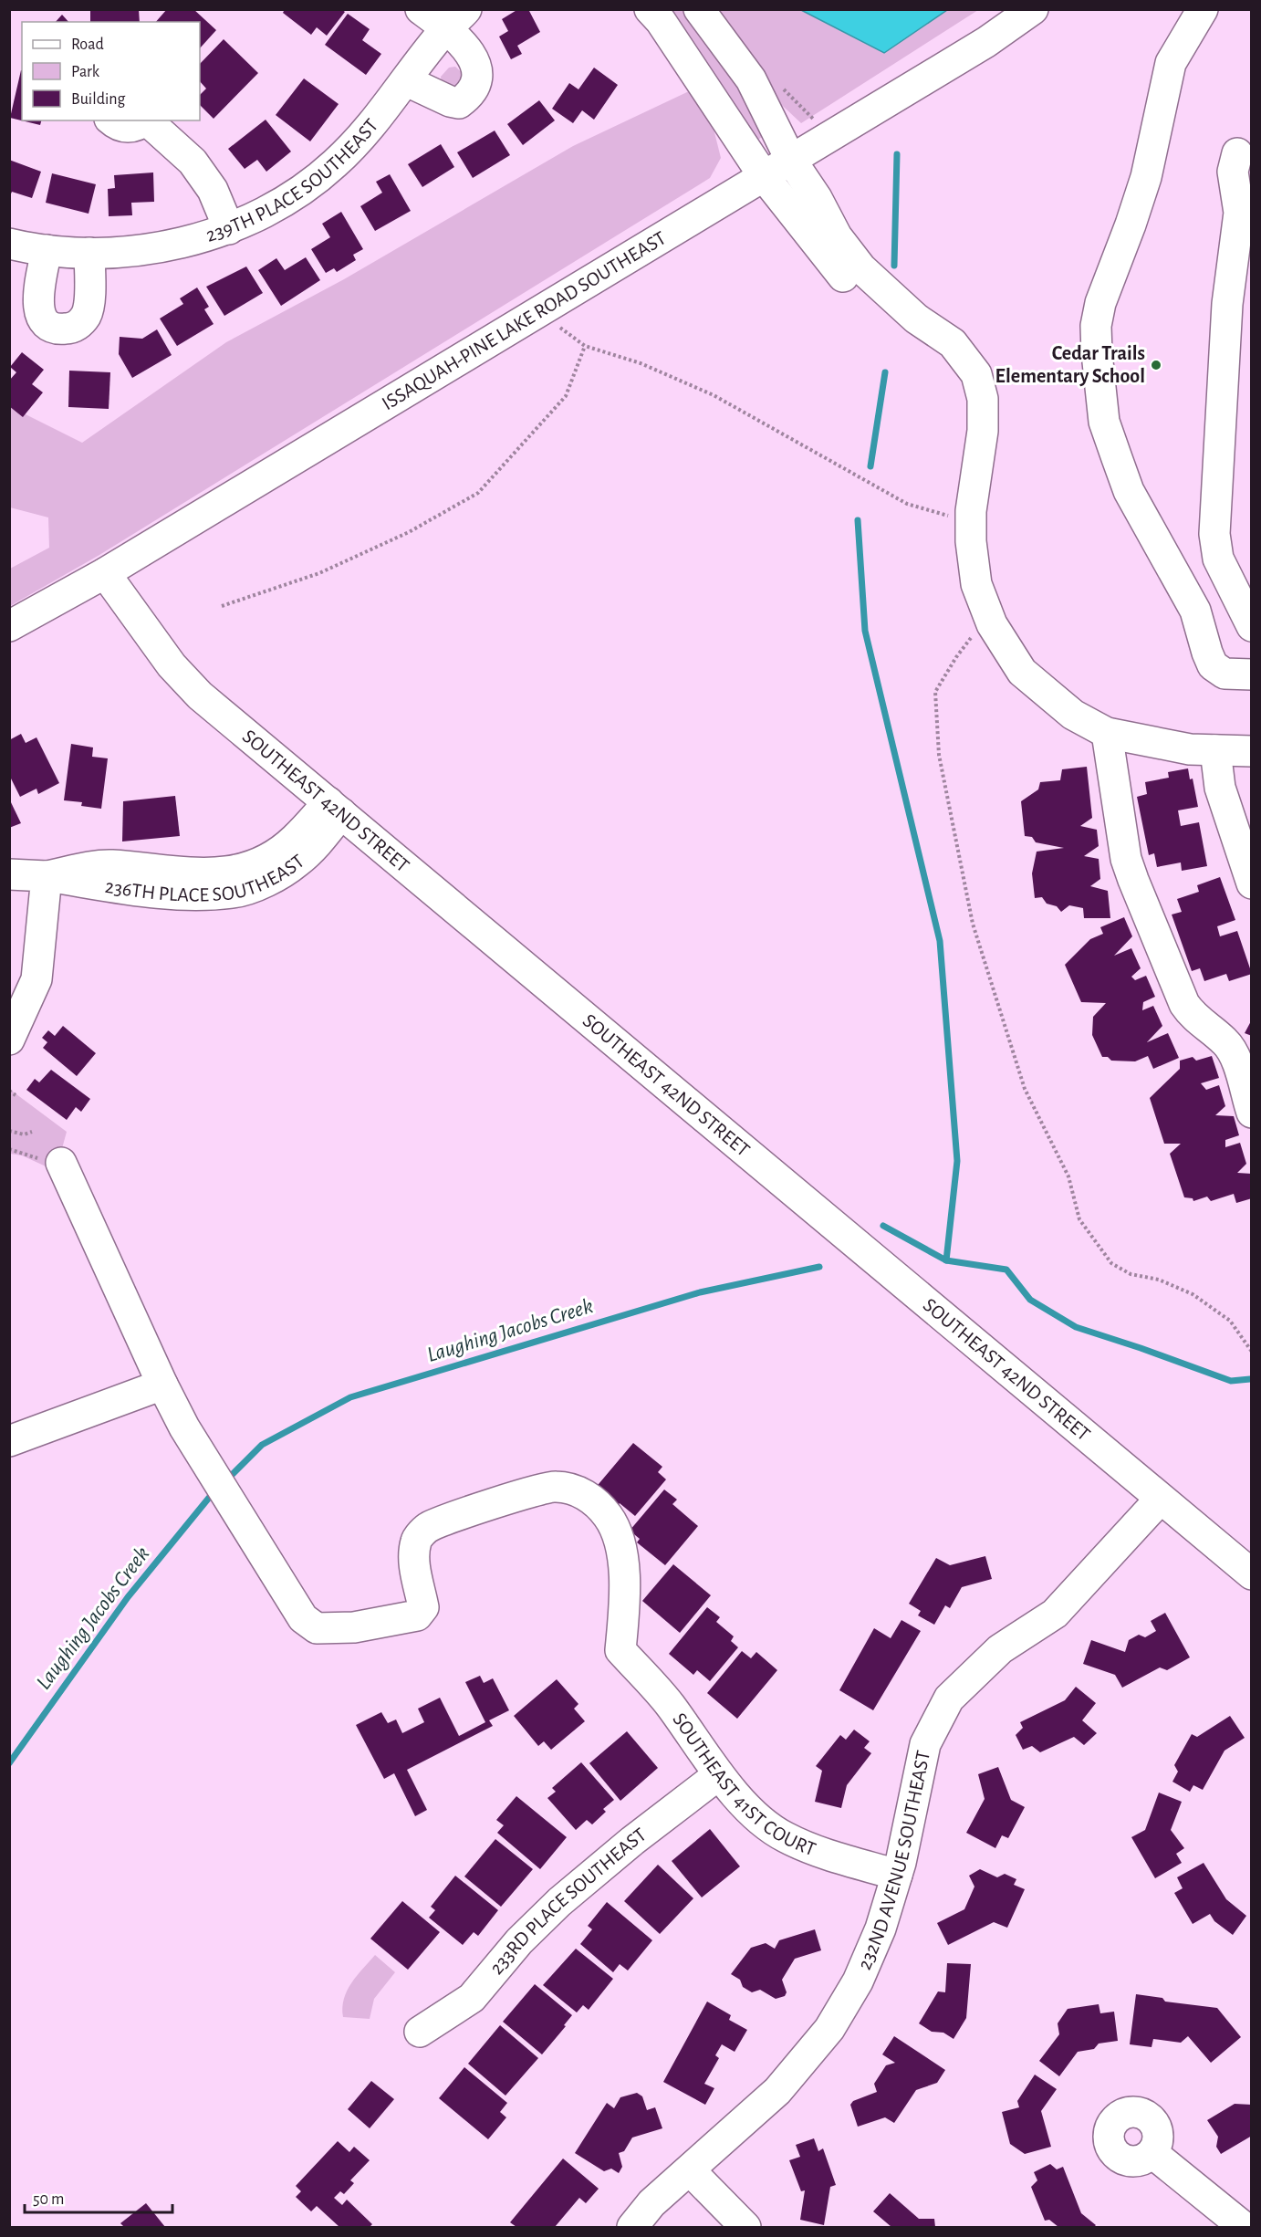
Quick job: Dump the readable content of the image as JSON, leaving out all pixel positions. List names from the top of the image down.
{
  "streets": {
    "street": [
      "239TH PLACE SOUTHEAST",
      "ISSAQUAH-PINE LAKE ROAD SOUTHEAST",
      "SOUTHEAST 42ND STREET",
      "236TH PLACE SOUTHEAST",
      "SOUTHEAST 41ST COURT",
      "232ND AVENUE SOUTHEAST",
      "233RD PLACE SOUTHEAST"
    ]
  },
  "crossings": [
    ["ISSAQUAH-PINE LAKE ROAD SOUTHEAST", "SOUTHEAST 42ND STREET"],
    ["SOUTHEAST 42ND STREET", "236TH PLACE SOUTHEAST"],
    ["SOUTHEAST 42ND STREET", "232ND AVENUE SOUTHEAST"],
    ["SOUTHEAST 41ST COURT", "232ND AVENUE SOUTHEAST"],
    ["SOUTHEAST 41ST COURT", "233RD PLACE SOUTHEAST"]
  ],
  "water": ["Laughing Jacobs Creek"],
  "places": ["Cedar Trails Elementary School"],
  "legend": ["Road", "Park", "Building"],
  "scale_bar": "50 m"
}
